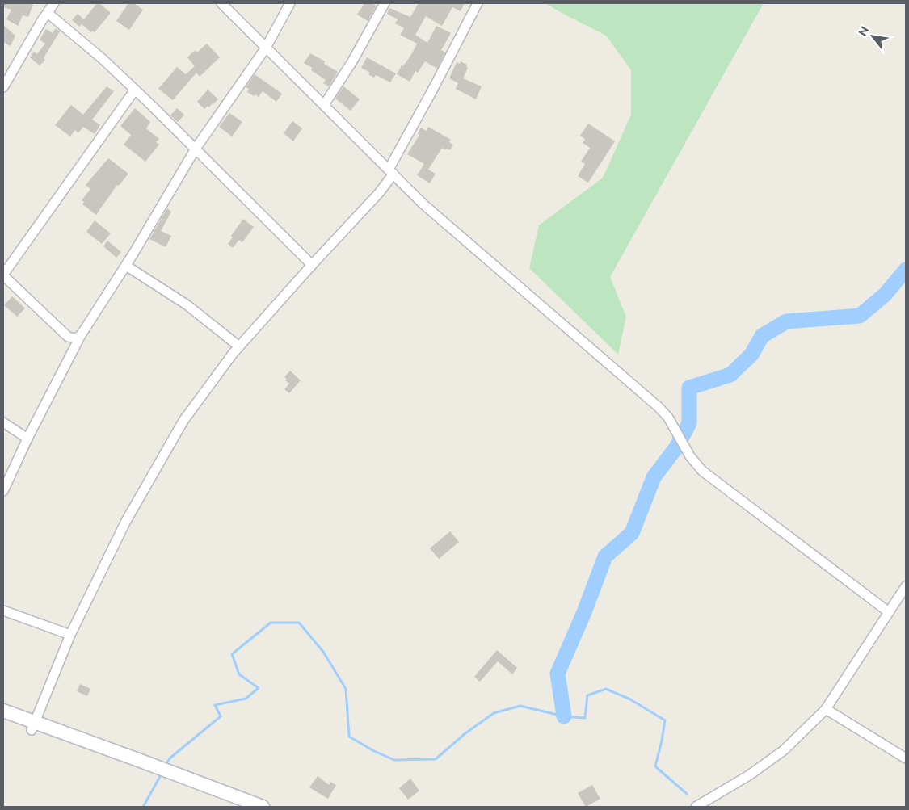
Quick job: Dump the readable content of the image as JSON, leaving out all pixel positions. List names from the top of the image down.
{
  "north": "top left"
}
